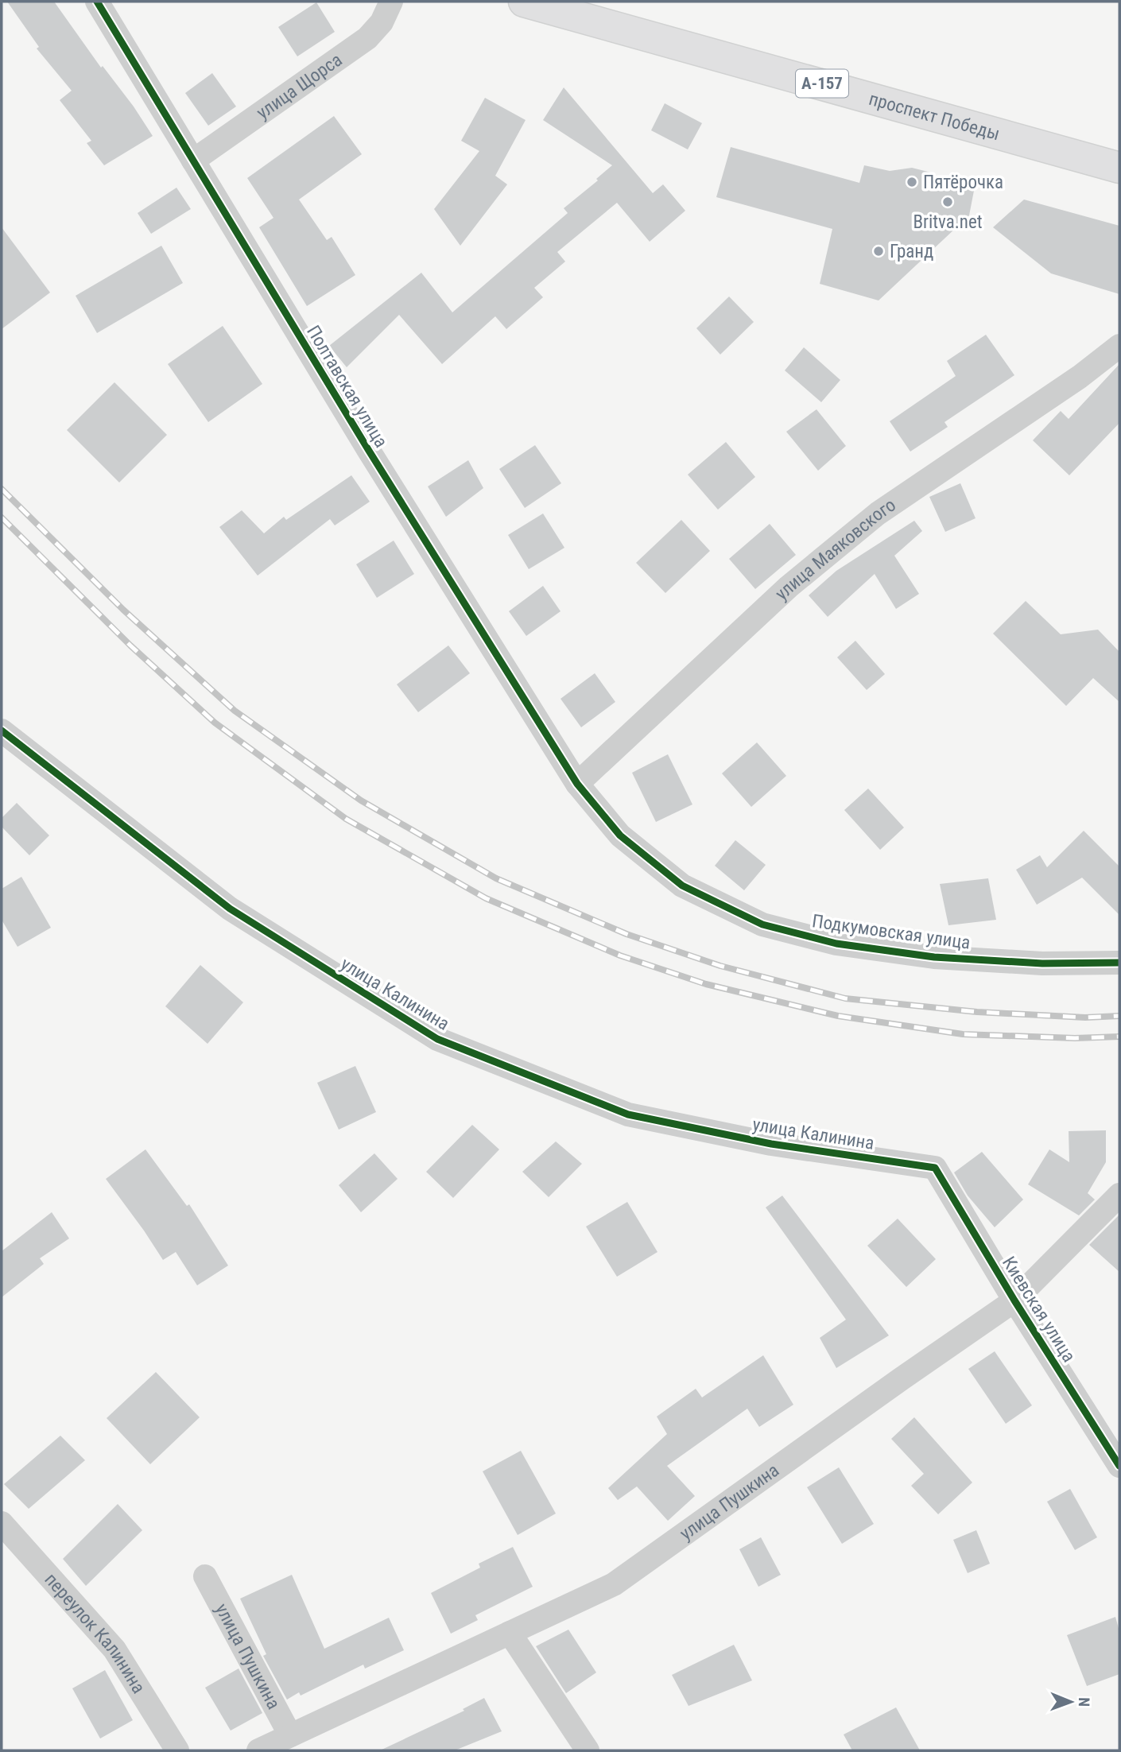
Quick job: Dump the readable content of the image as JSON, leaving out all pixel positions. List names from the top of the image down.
{
  "streets": {
    "main road": ["А-157", "проспект Победы"],
    "street": [
      "улица Щорса",
      "Полтавская улица",
      "улица Маяковского",
      "Подкумовская улица",
      "улица Калинина",
      "Киевская улица",
      "улица Пушкина",
      "переулок Калинина"
    ]
  },
  "crossings": [
    ["улица Щорса", "Полтавская улица"],
    ["Полтавская улица", "улица Маяковского"],
    ["Полтавская улица", "Подкумовская улица"],
    ["улица Маяковского", "Подкумовская улица"],
    ["улица Калинина", "Киевская улица"],
    ["Киевская улица", "улица Пушкина"]
  ],
  "places": ["Пятёрочка", "Britva.net", "Гранд"],
  "north": "right"
}
